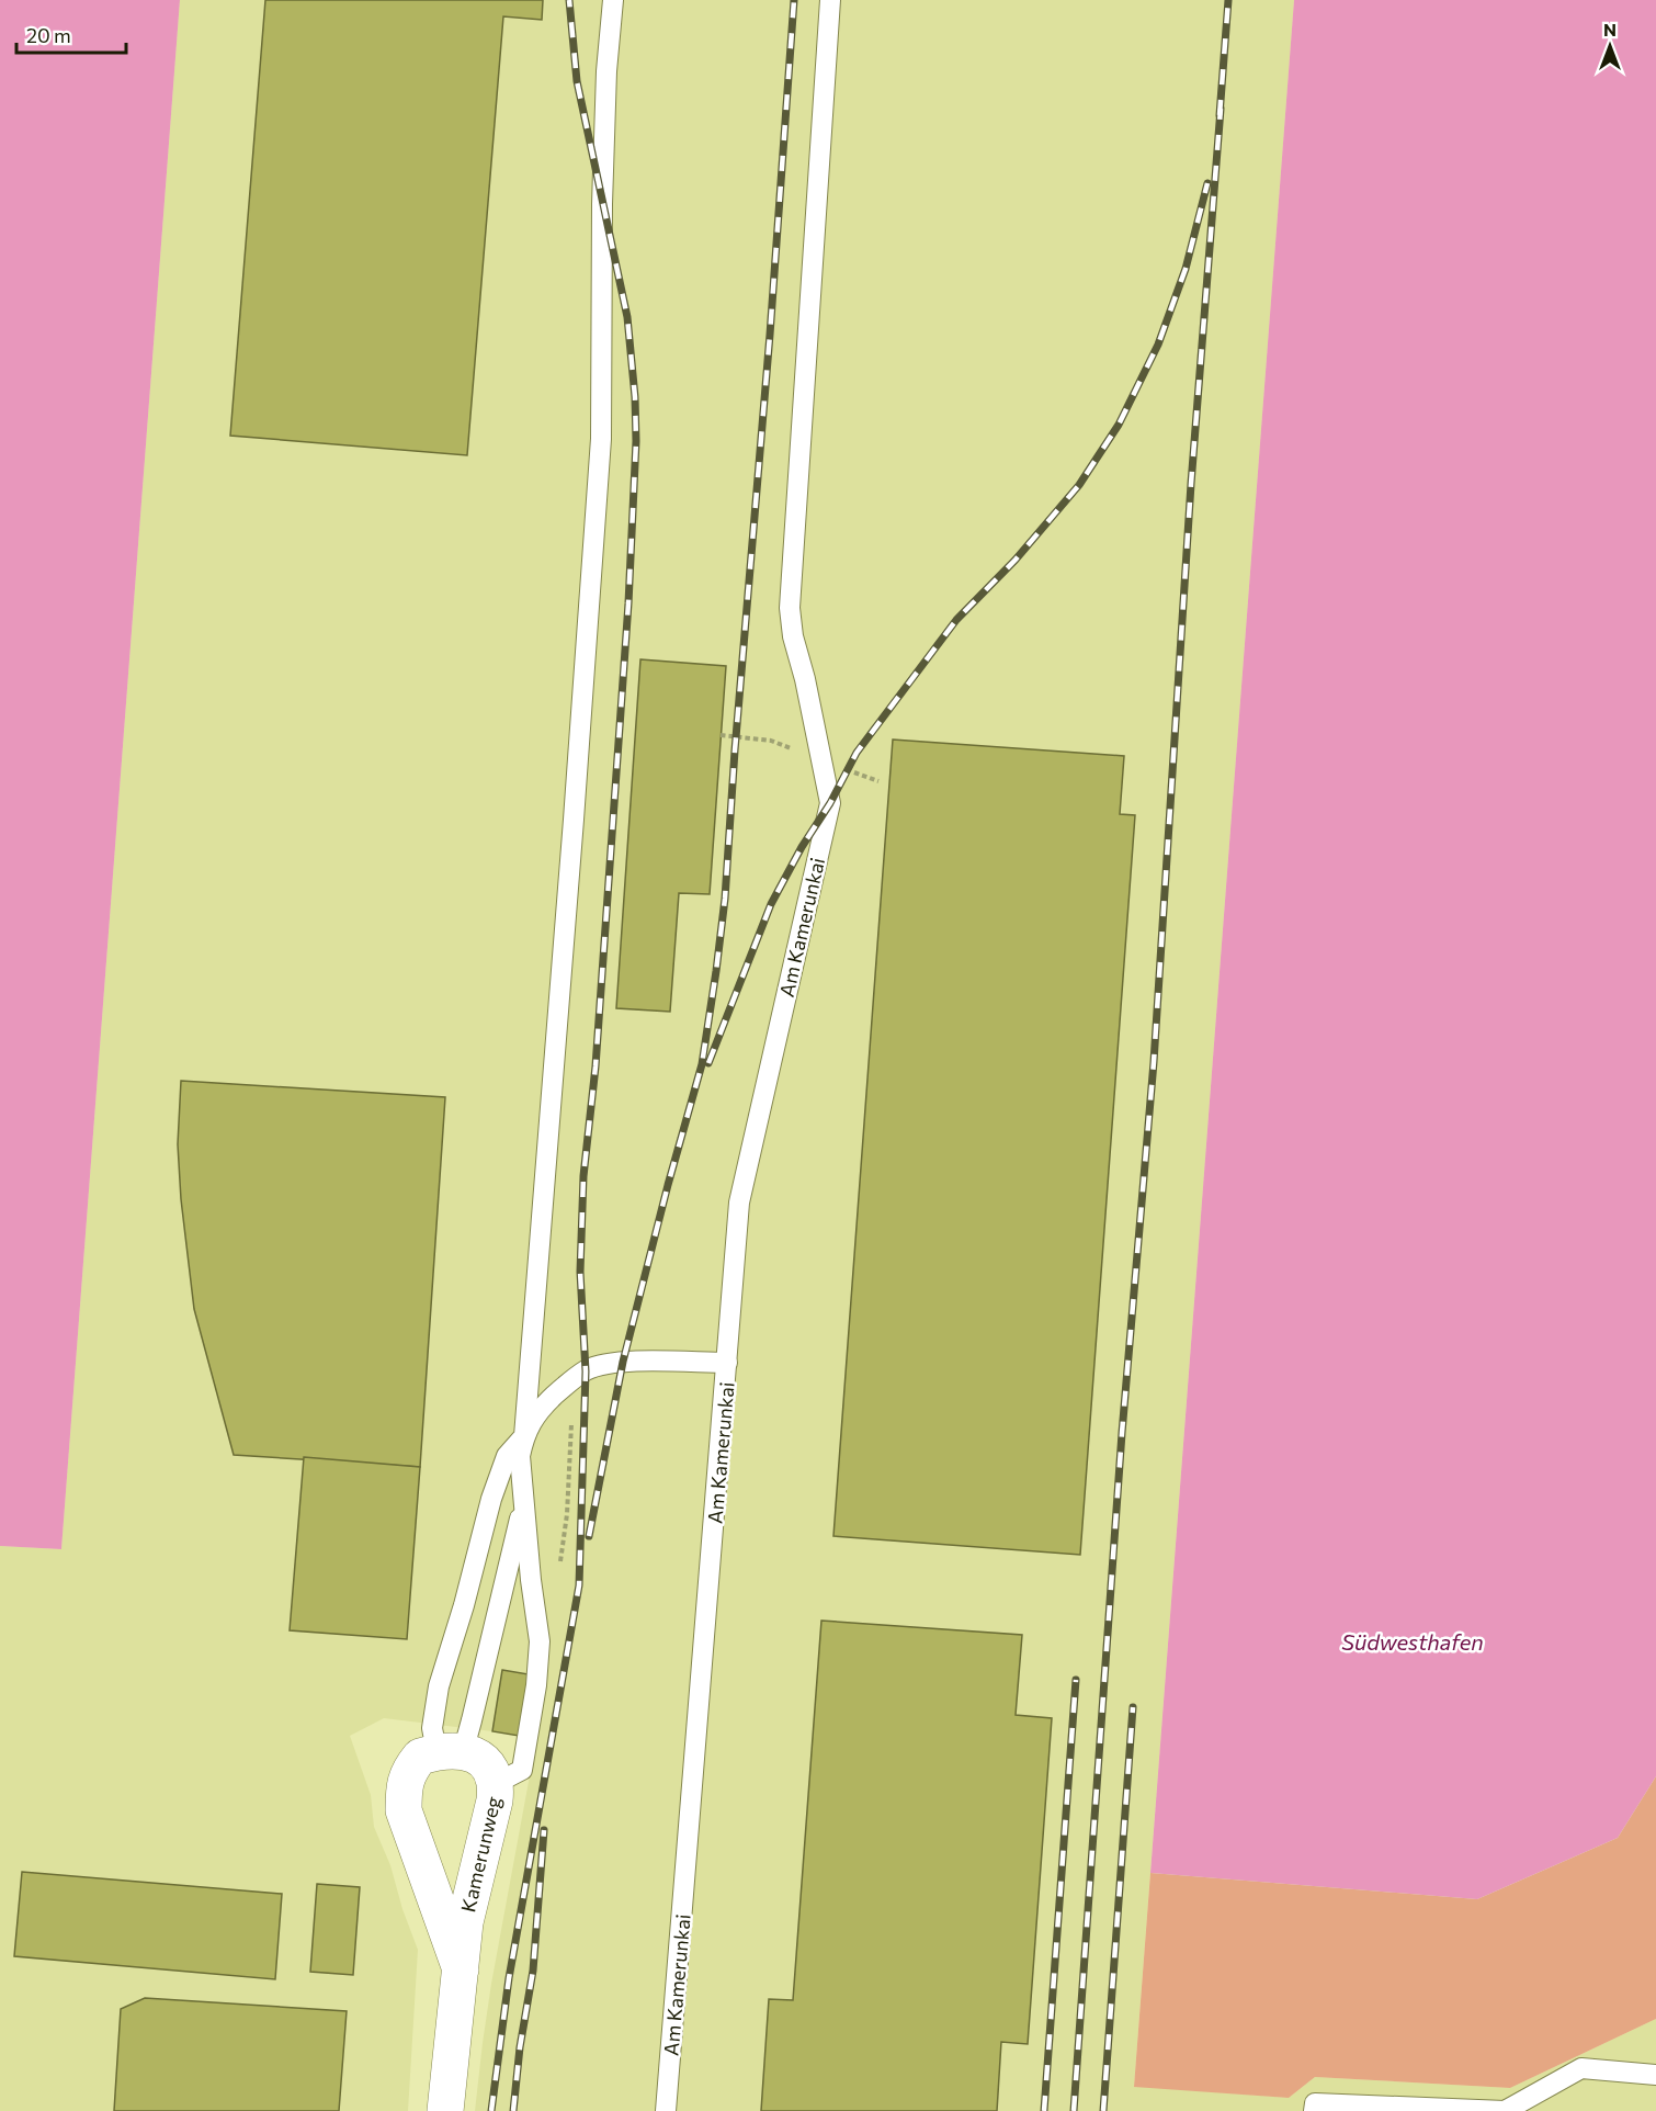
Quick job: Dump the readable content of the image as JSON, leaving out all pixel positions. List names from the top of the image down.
{
  "streets": {
    "street": ["Kamerunweg"],
    "lane": ["Am Kamerunkai"]
  },
  "water": ["Südwesthafen"],
  "scale_bar": "20 m",
  "north": "top"
}
